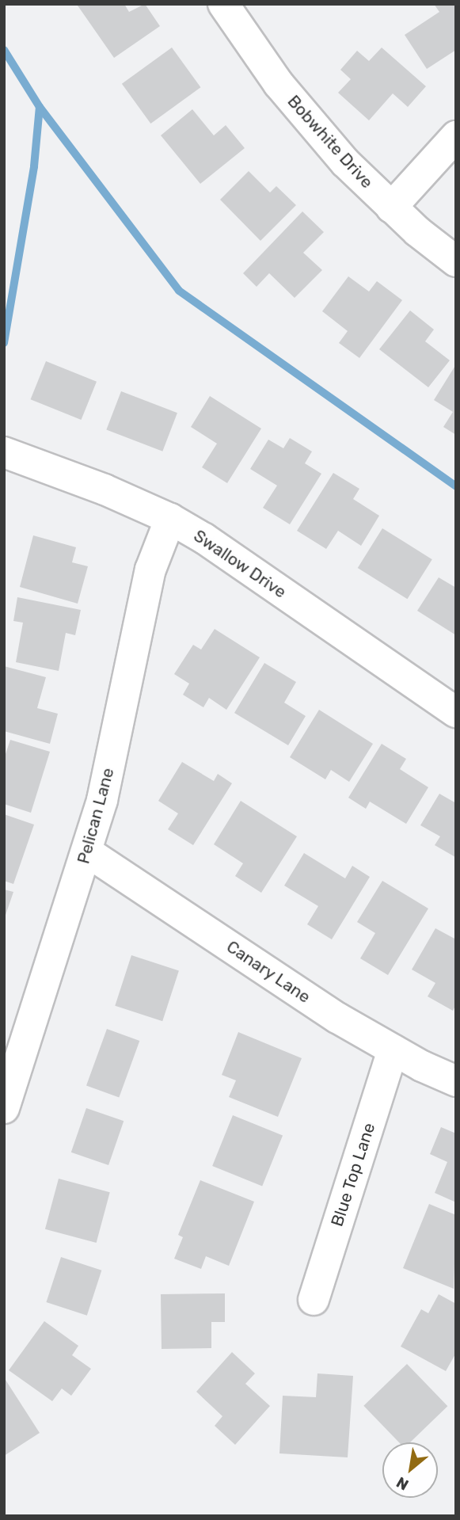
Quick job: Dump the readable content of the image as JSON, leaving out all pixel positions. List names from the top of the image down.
{
  "streets": {
    "street": [
      "Bobwhite Drive",
      "Swallow Drive",
      "Pelican Lane",
      "Canary Lane",
      "Blue Top Lane"
    ]
  },
  "crossings": [
    ["Swallow Drive", "Pelican Lane"],
    ["Pelican Lane", "Canary Lane"],
    ["Canary Lane", "Blue Top Lane"]
  ],
  "north": "bottom left"
}
